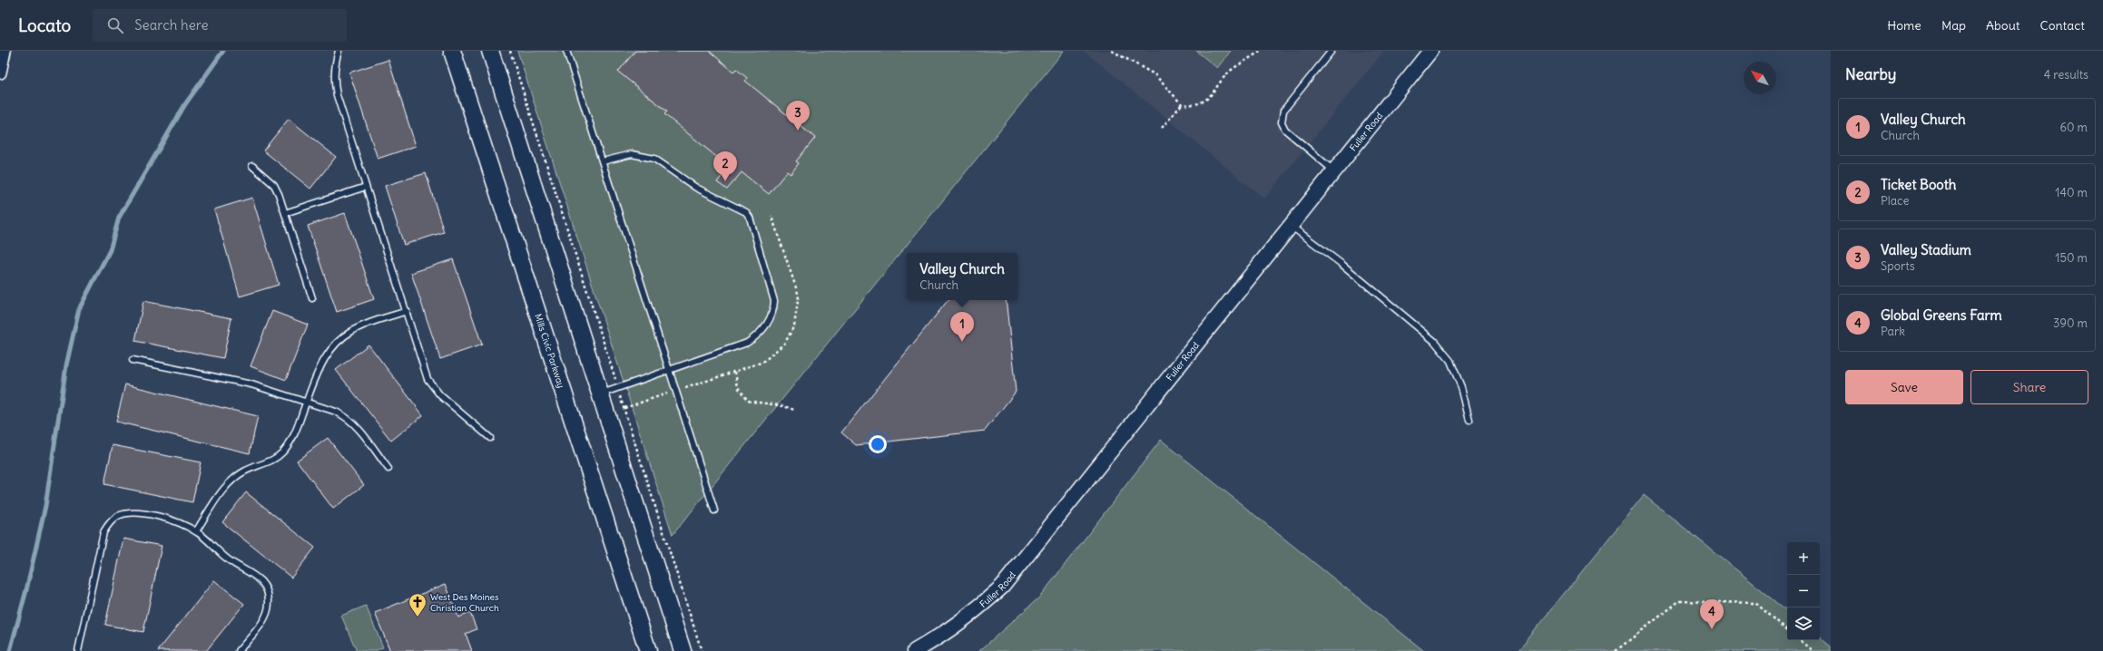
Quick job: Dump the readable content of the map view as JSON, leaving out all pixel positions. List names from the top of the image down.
{
  "streets": {
    "main road": ["Mills Civic Parkway"],
    "street": ["Fuller Road"]
  },
  "places": {
    "church": ["West Des Moines Christian Church"]
  },
  "north": "top left",
  "page": {
    "header": "Locato",
    "search": "Search here",
    "nav": [
      "Home",
      "Map",
      "About",
      "Contact"
    ],
    "heading": ["Nearby", "4 results"],
    "list": [
      {
        "mark": "1",
        "name": "Valley Church",
        "note": "Church",
        "value": "60 m"
      },
      {
        "mark": "2",
        "name": "Ticket Booth",
        "note": "Place",
        "value": "140 m"
      },
      {
        "mark": "3",
        "name": "Valley Stadium",
        "note": "Sports",
        "value": "150 m"
      },
      {
        "mark": "4",
        "name": "Global Greens Farm",
        "note": "Park",
        "value": "390 m"
      }
    ],
    "pins": [
      "3",
      "2",
      "1",
      "4"
    ],
    "popup": ["Valley Church", "Church"],
    "buttons": ["Save", "Share"],
    "map_buttons": ["+", "−"]
  }
}
